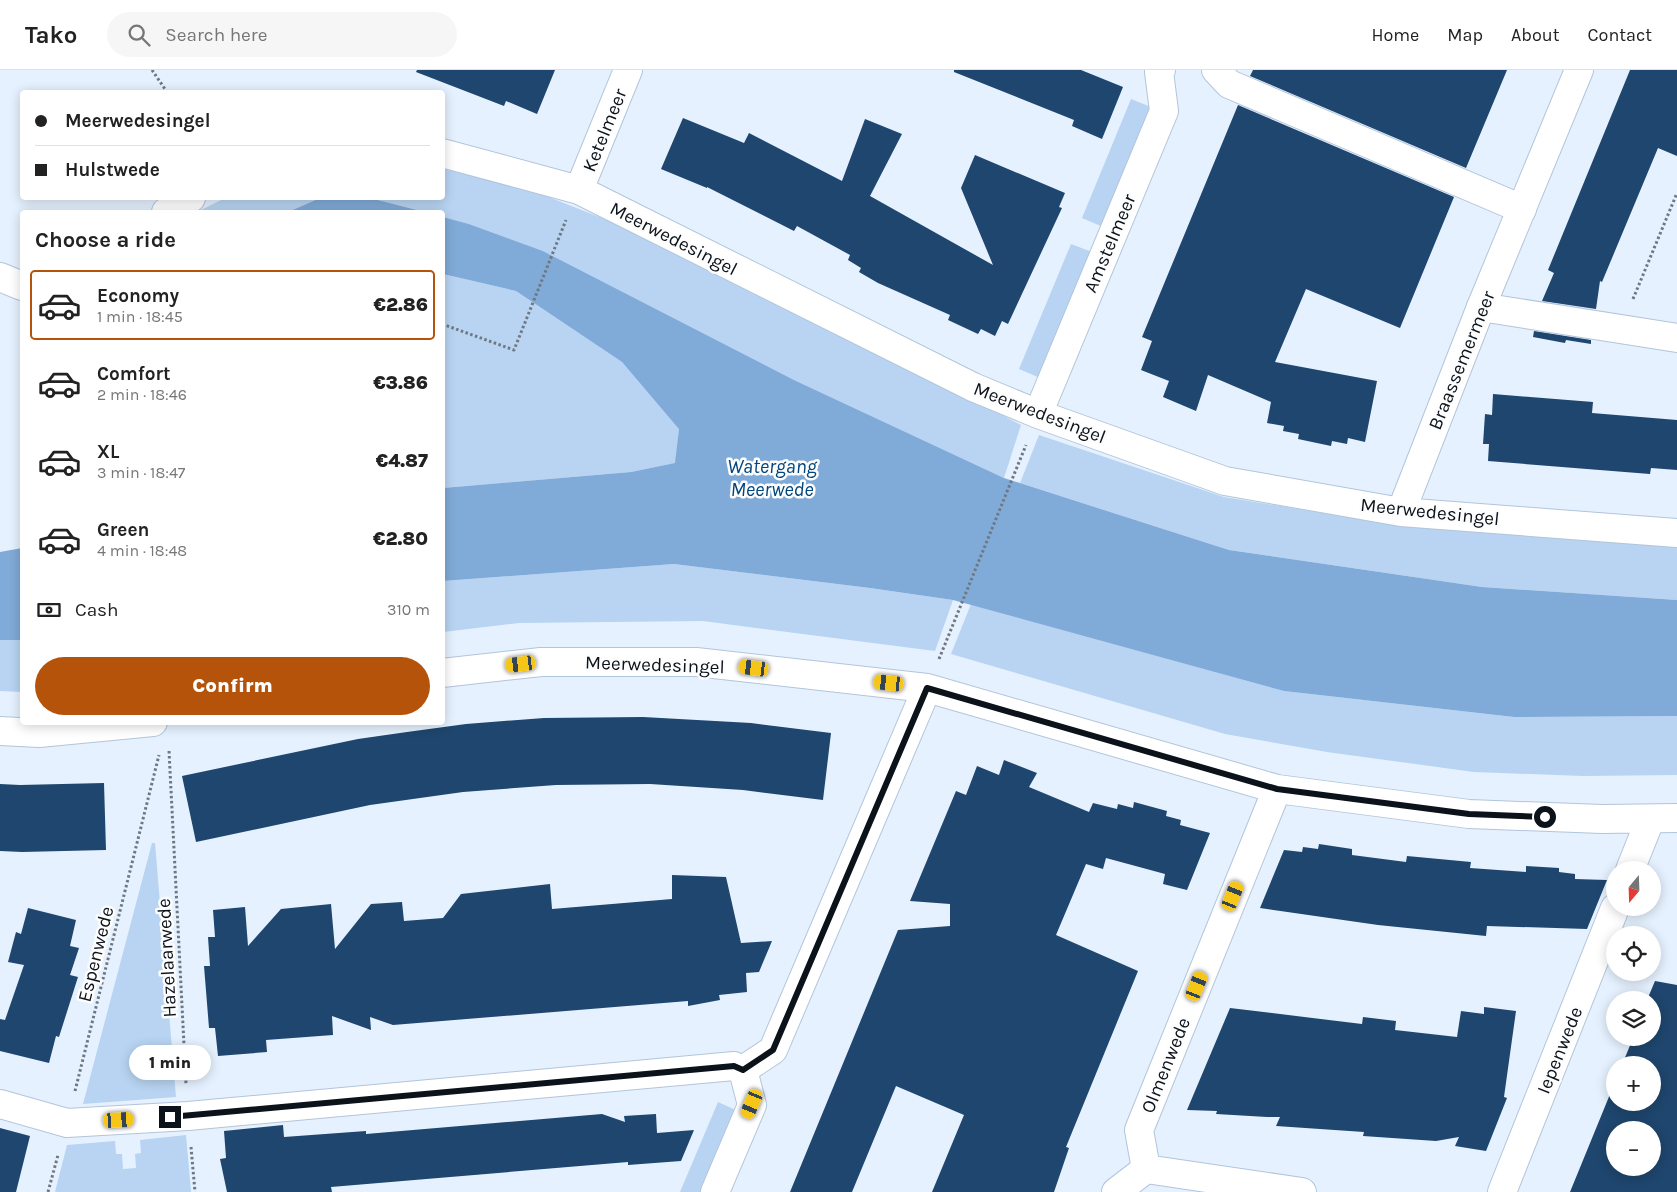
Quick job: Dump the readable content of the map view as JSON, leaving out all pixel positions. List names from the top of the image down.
{
  "streets": {
    "street": [
      "Ketelmeer",
      "Meerwedesingel",
      "Amstelmeer",
      "Braassemermeer",
      "Iepenwede",
      "Olmenwede"
    ],
    "path": ["Espenwede", "Hazelaarwede"]
  },
  "crossings": [
    ["Ketelmeer", "Meerwedesingel"],
    ["Meerwedesingel", "Amstelmeer"],
    ["Meerwedesingel", "Braassemermeer"],
    ["Meerwedesingel", "Olmenwede"]
  ],
  "water": ["Watergang Meerwede"],
  "north": "bottom",
  "page": {
    "header": "Tako",
    "search": "Search here",
    "nav": [
      "Home",
      "Map",
      "About",
      "Contact"
    ],
    "banner": ["Meerwedesingel", "Hulstwede"],
    "heading": "Choose a ride",
    "list": [
      {
        "name": "Economy",
        "note": "1 min · 18:45",
        "value": "€2.86"
      },
      {
        "name": "Comfort",
        "note": "2 min · 18:46",
        "value": "€3.86"
      },
      {
        "name": "XL",
        "note": "3 min · 18:47",
        "value": "€4.87"
      },
      {
        "name": "Green",
        "note": "4 min · 18:48",
        "value": "€2.80"
      }
    ],
    "pay": ["Cash", "310 m"],
    "buttons": "Confirm",
    "map_buttons": ["+", "−"],
    "bubble": "1 min"
  }
}
